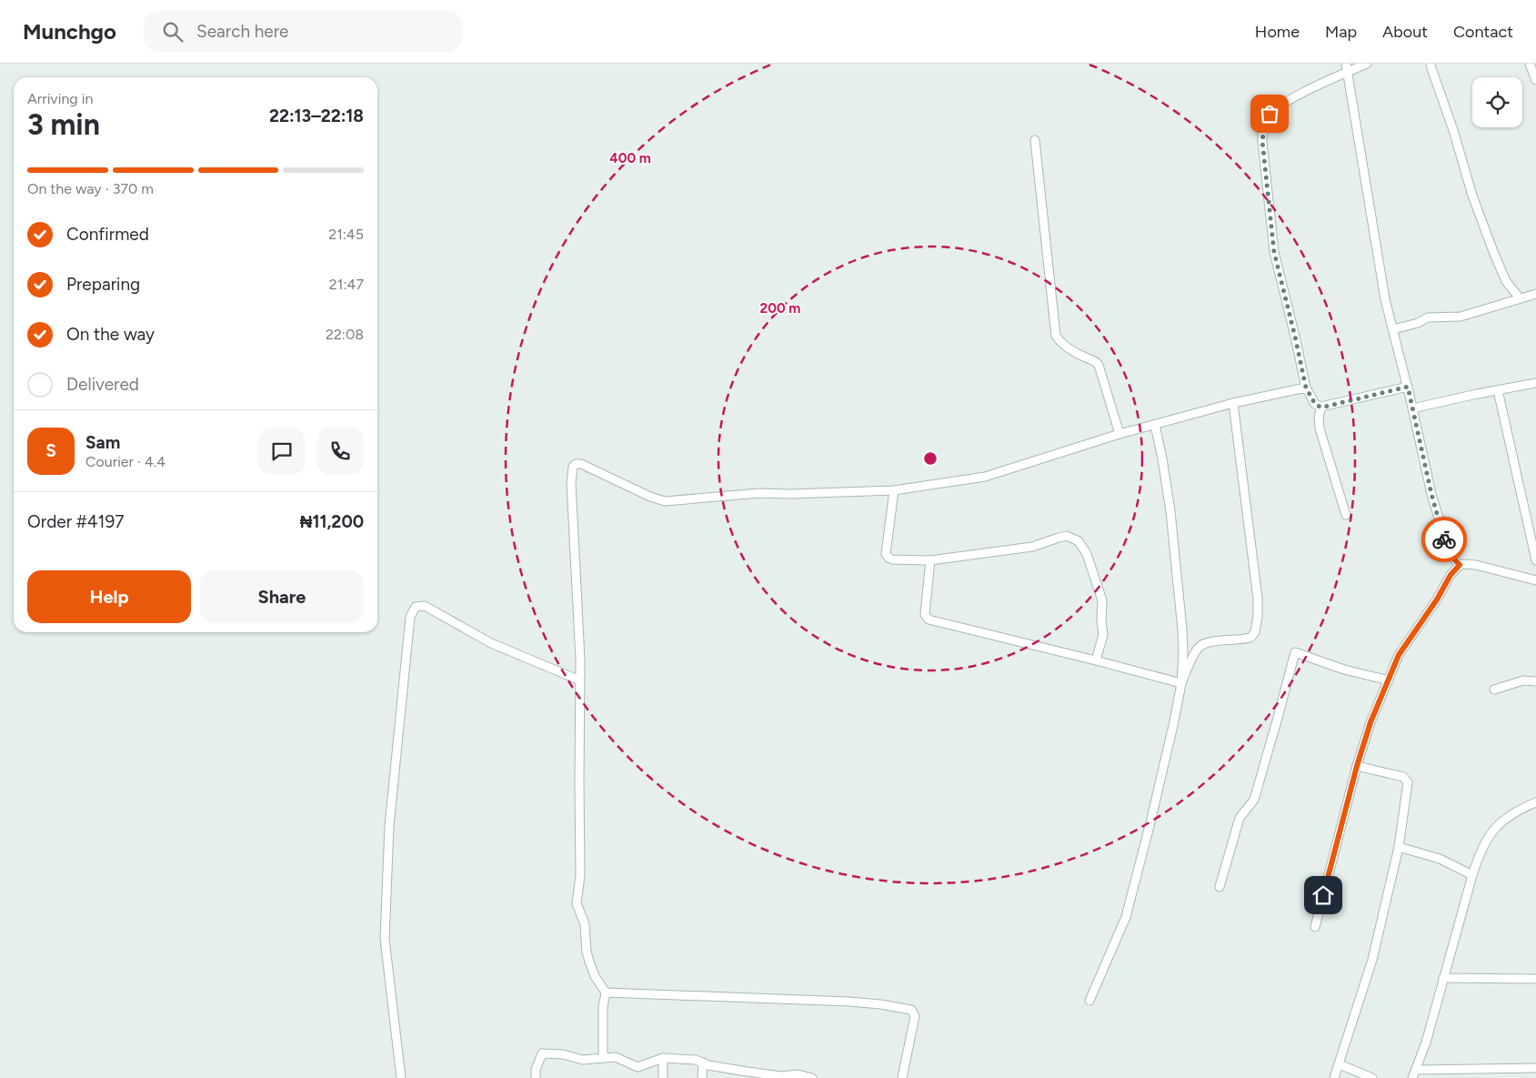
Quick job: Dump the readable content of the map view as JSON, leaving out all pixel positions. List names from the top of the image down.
{
  "page": {
    "header": "Munchgo",
    "search": "Search here",
    "nav": [
      "Home",
      "Map",
      "About",
      "Contact"
    ],
    "heading": ["3 min", "Arriving in", "22:13–22:18"],
    "panel": [
      "Sam",
      "Courier · 4.4",
      "Order #4197",
      "₦11,200"
    ],
    "bar": "On the way · 370 m",
    "list": [
      ["Confirmed", "21:45"],
      ["Preparing", "21:47"],
      ["On the way", "22:08"],
      "Delivered"
    ],
    "round": "S",
    "buttons": ["Help", "Share"]
  },
  "rings": ["400 m", "200 m"]
}
